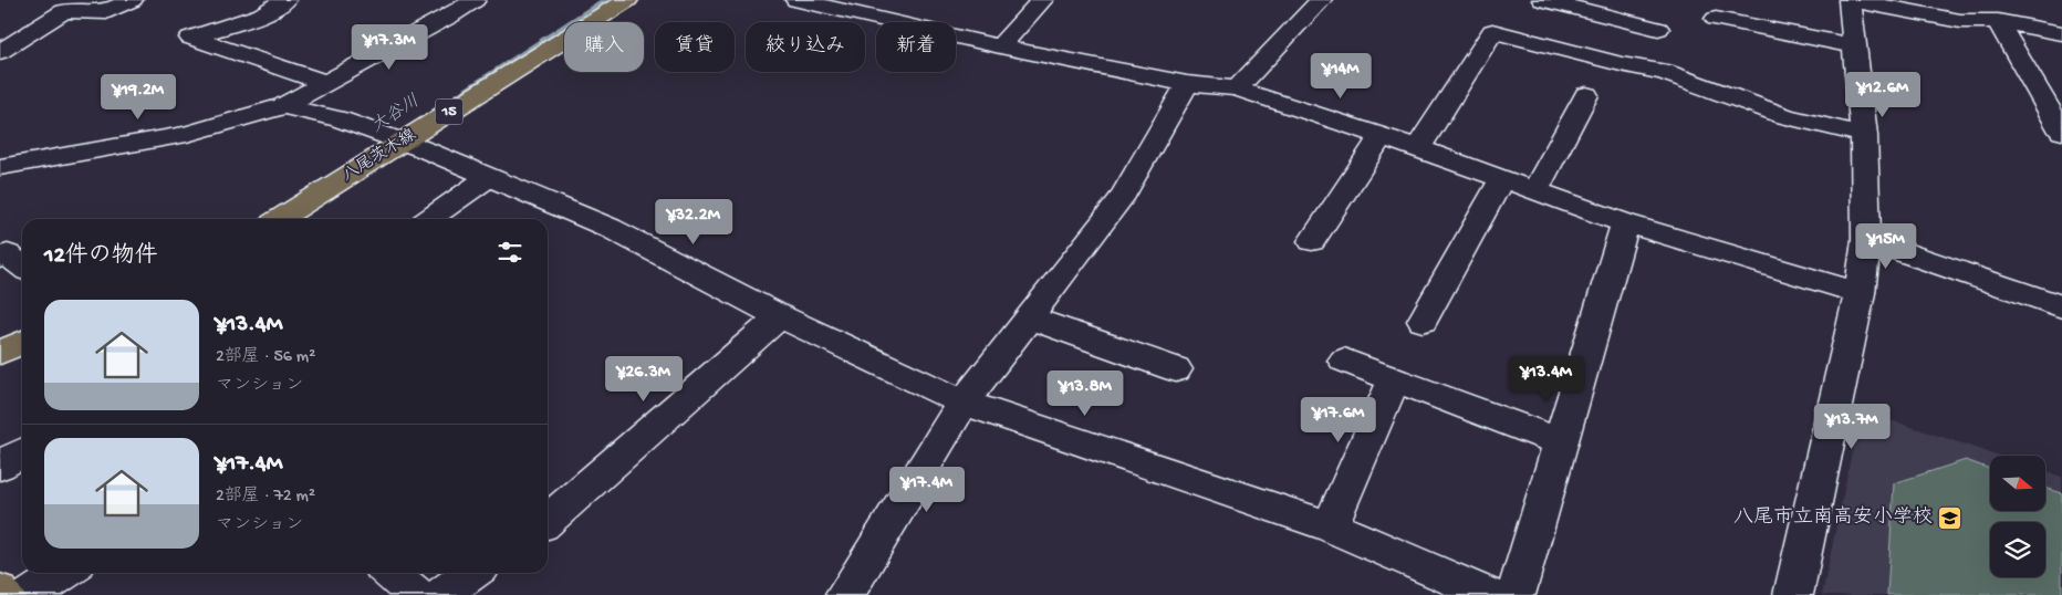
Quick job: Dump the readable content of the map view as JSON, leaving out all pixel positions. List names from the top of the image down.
{
  "streets": {
    "main road": ["15", "八尾茨木線"]
  },
  "water": ["大谷川"],
  "places": {
    "school or university": ["八尾市立南高安小学校"]
  },
  "north": "right",
  "page": {
    "chip": [
      "購入",
      "賃貸",
      "絞り込み",
      "新着"
    ],
    "price": [
      "¥17.3M",
      "¥14M",
      "¥12.6M",
      "¥19.2M",
      "¥32.2M",
      "¥15M",
      "¥26.3M",
      "¥13.4M",
      "¥13.8M",
      "¥17.6M",
      "¥13.7M",
      "¥17.4M"
    ],
    "heading": "12件の物件",
    "list": [
      {
        "name": "¥13.4M",
        "note": "2部屋 · 56 m² · マンション"
      },
      {
        "name": "¥17.4M",
        "note": "2部屋 · 72 m² · マンション"
      }
    ]
  }
}
